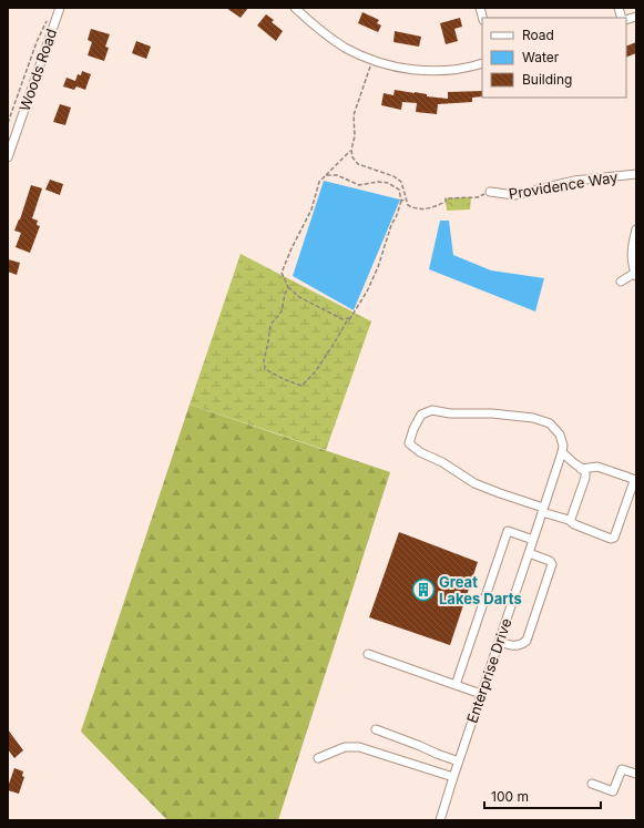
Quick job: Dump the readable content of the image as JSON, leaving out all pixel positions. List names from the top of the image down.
{
  "streets": {
    "street": ["Woods Road", "Providence Way", "Enterprise Drive"]
  },
  "places": {
    "building": ["Great Lakes Darts"]
  },
  "legend": ["Road", "Water", "Building"],
  "scale_bar": "100 m"
}
